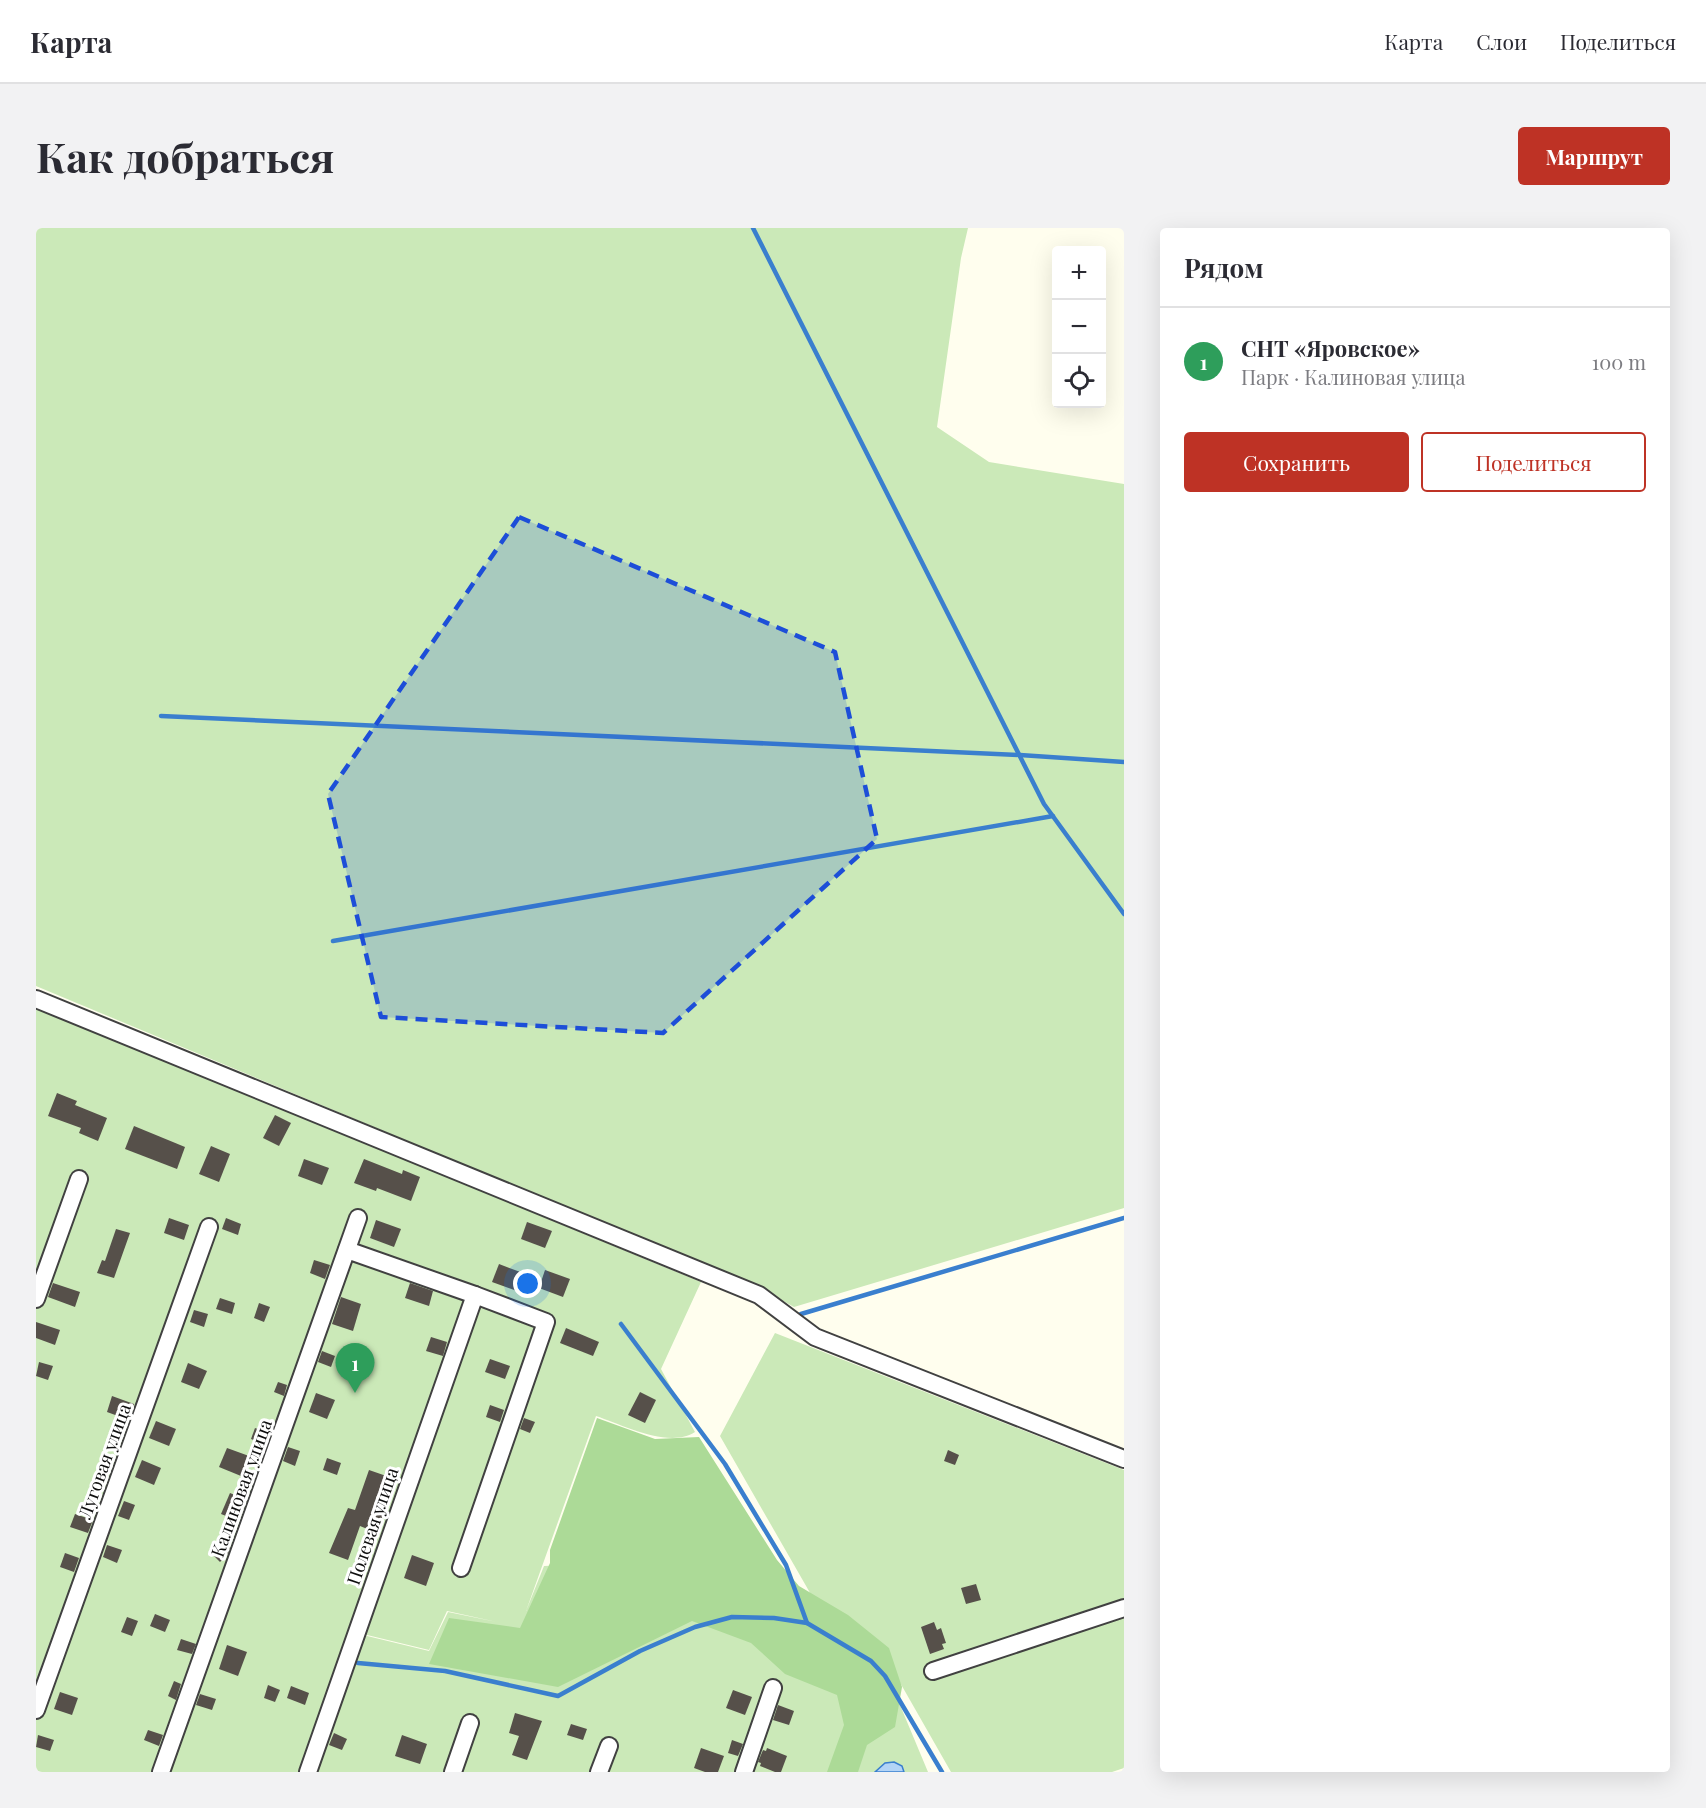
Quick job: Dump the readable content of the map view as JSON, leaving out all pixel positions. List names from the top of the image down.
{
  "streets": {
    "street": ["Луговая улица", "Калиновая улица", "Полевая улица"]
  },
  "page": {
    "header": "Карта",
    "nav": ["Карта", "Слои", "Поделиться"],
    "buttons": [
      "Маршрут",
      ["Сохранить", "Поделиться"]
    ],
    "title": "Как добраться",
    "heading": "Рядом",
    "map_buttons": ["+", "−"],
    "list": [
      {
        "mark": "1",
        "name": "СНТ «Яровское»",
        "note": "Парк · Калиновая улица",
        "value": "100 m"
      }
    ],
    "pins": "1"
  }
}
